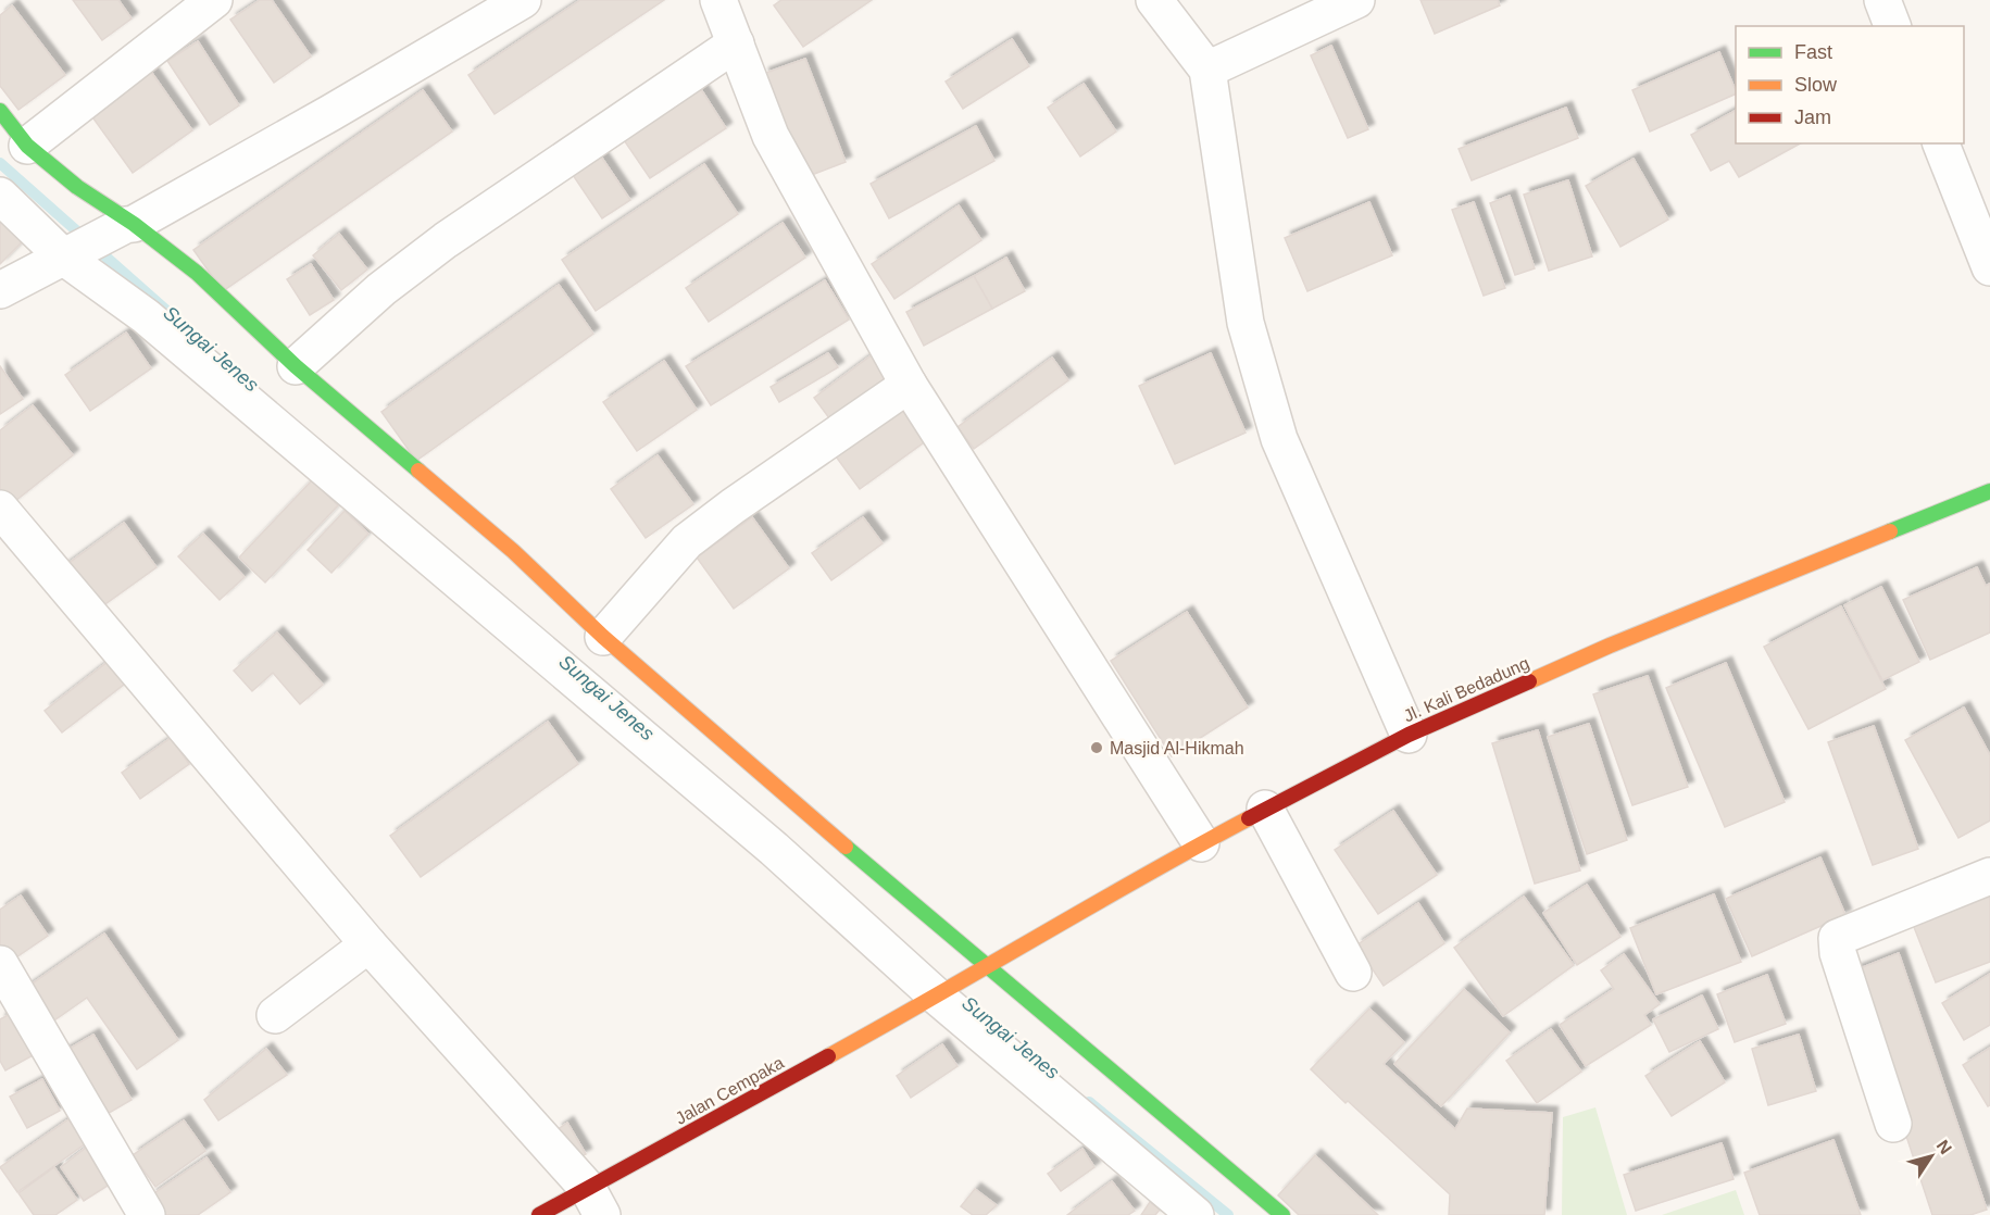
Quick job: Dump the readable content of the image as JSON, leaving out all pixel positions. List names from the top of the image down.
{
  "streets": {
    "street": ["Jl. Kali Bedadung", "Jalan Cempaka"]
  },
  "crossings": [
    ["Jl. Kali Bedadung", "Jalan Cempaka"]
  ],
  "water": ["Sungai Jenes"],
  "places": ["Masjid Al-Hikmah"],
  "legend": ["Fast", "Slow", "Jam"],
  "north": "top right"
}
